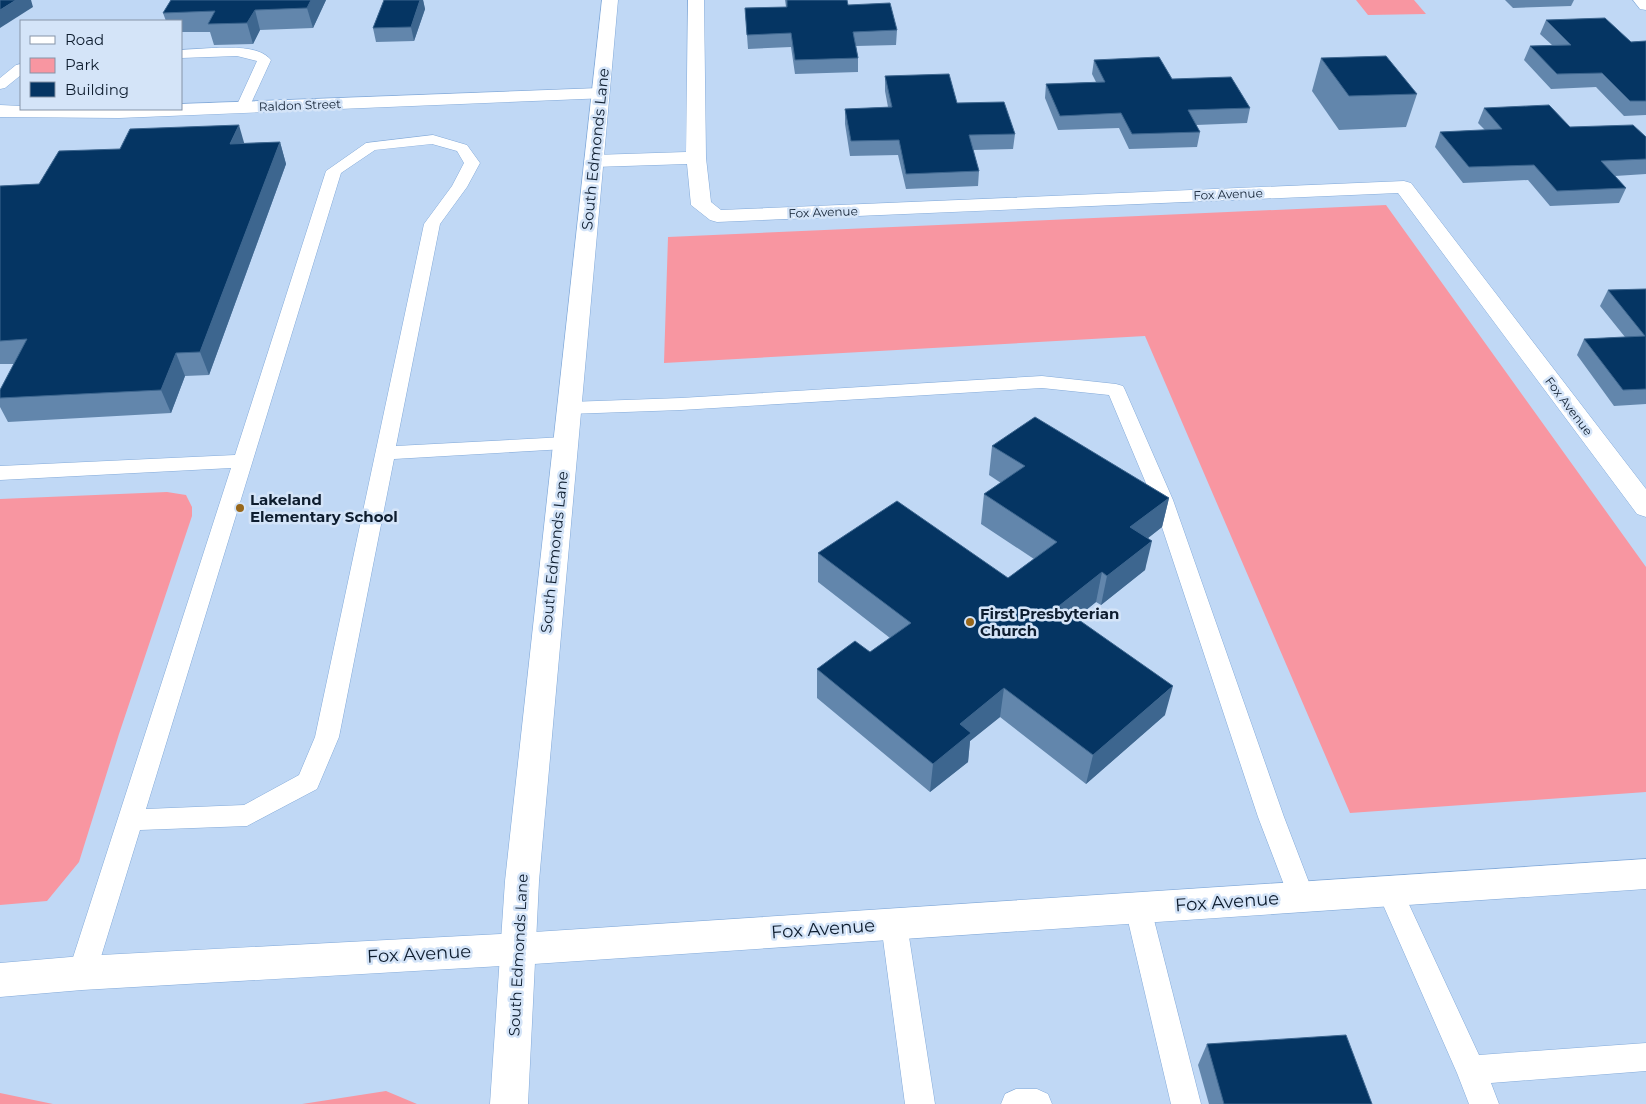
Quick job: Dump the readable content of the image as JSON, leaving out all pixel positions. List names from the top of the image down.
{
  "streets": {
    "street": ["Raldon Street", "South Edmonds Lane", "Fox Avenue"]
  },
  "crossings": [
    ["Raldon Street", "South Edmonds Lane"],
    ["South Edmonds Lane", "Fox Avenue"]
  ],
  "places": ["Lakeland Elementary School", "First Presbyterian Church"],
  "legend": ["Road", "Park", "Building"]
}
